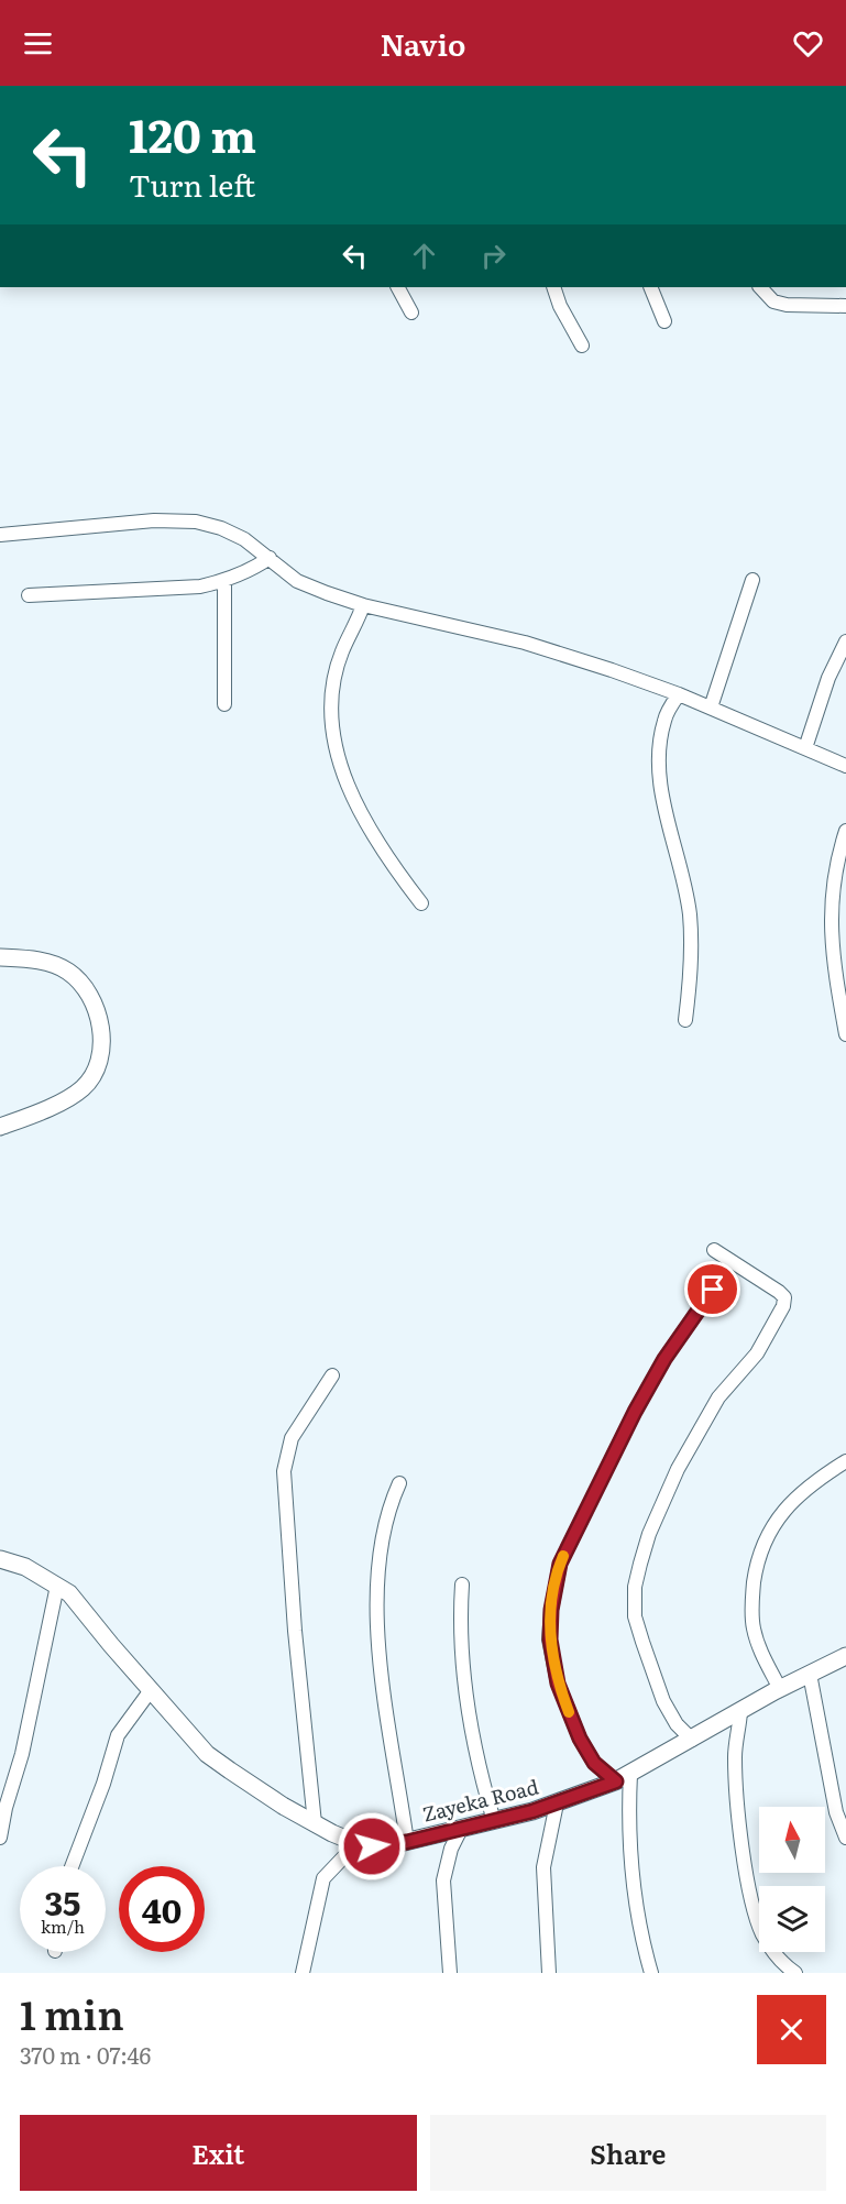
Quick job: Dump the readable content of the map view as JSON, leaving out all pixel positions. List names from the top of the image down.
{
  "streets": {
    "street": ["Zayeka Road"]
  },
  "north": "top",
  "page": {
    "header": "Navio",
    "turn": ["120 m", "Turn left"],
    "speed": "35 km/h",
    "limit": "40",
    "heading": ["1 min", "370 m · 07:46"],
    "buttons": ["Exit", "Share"]
  }
}
